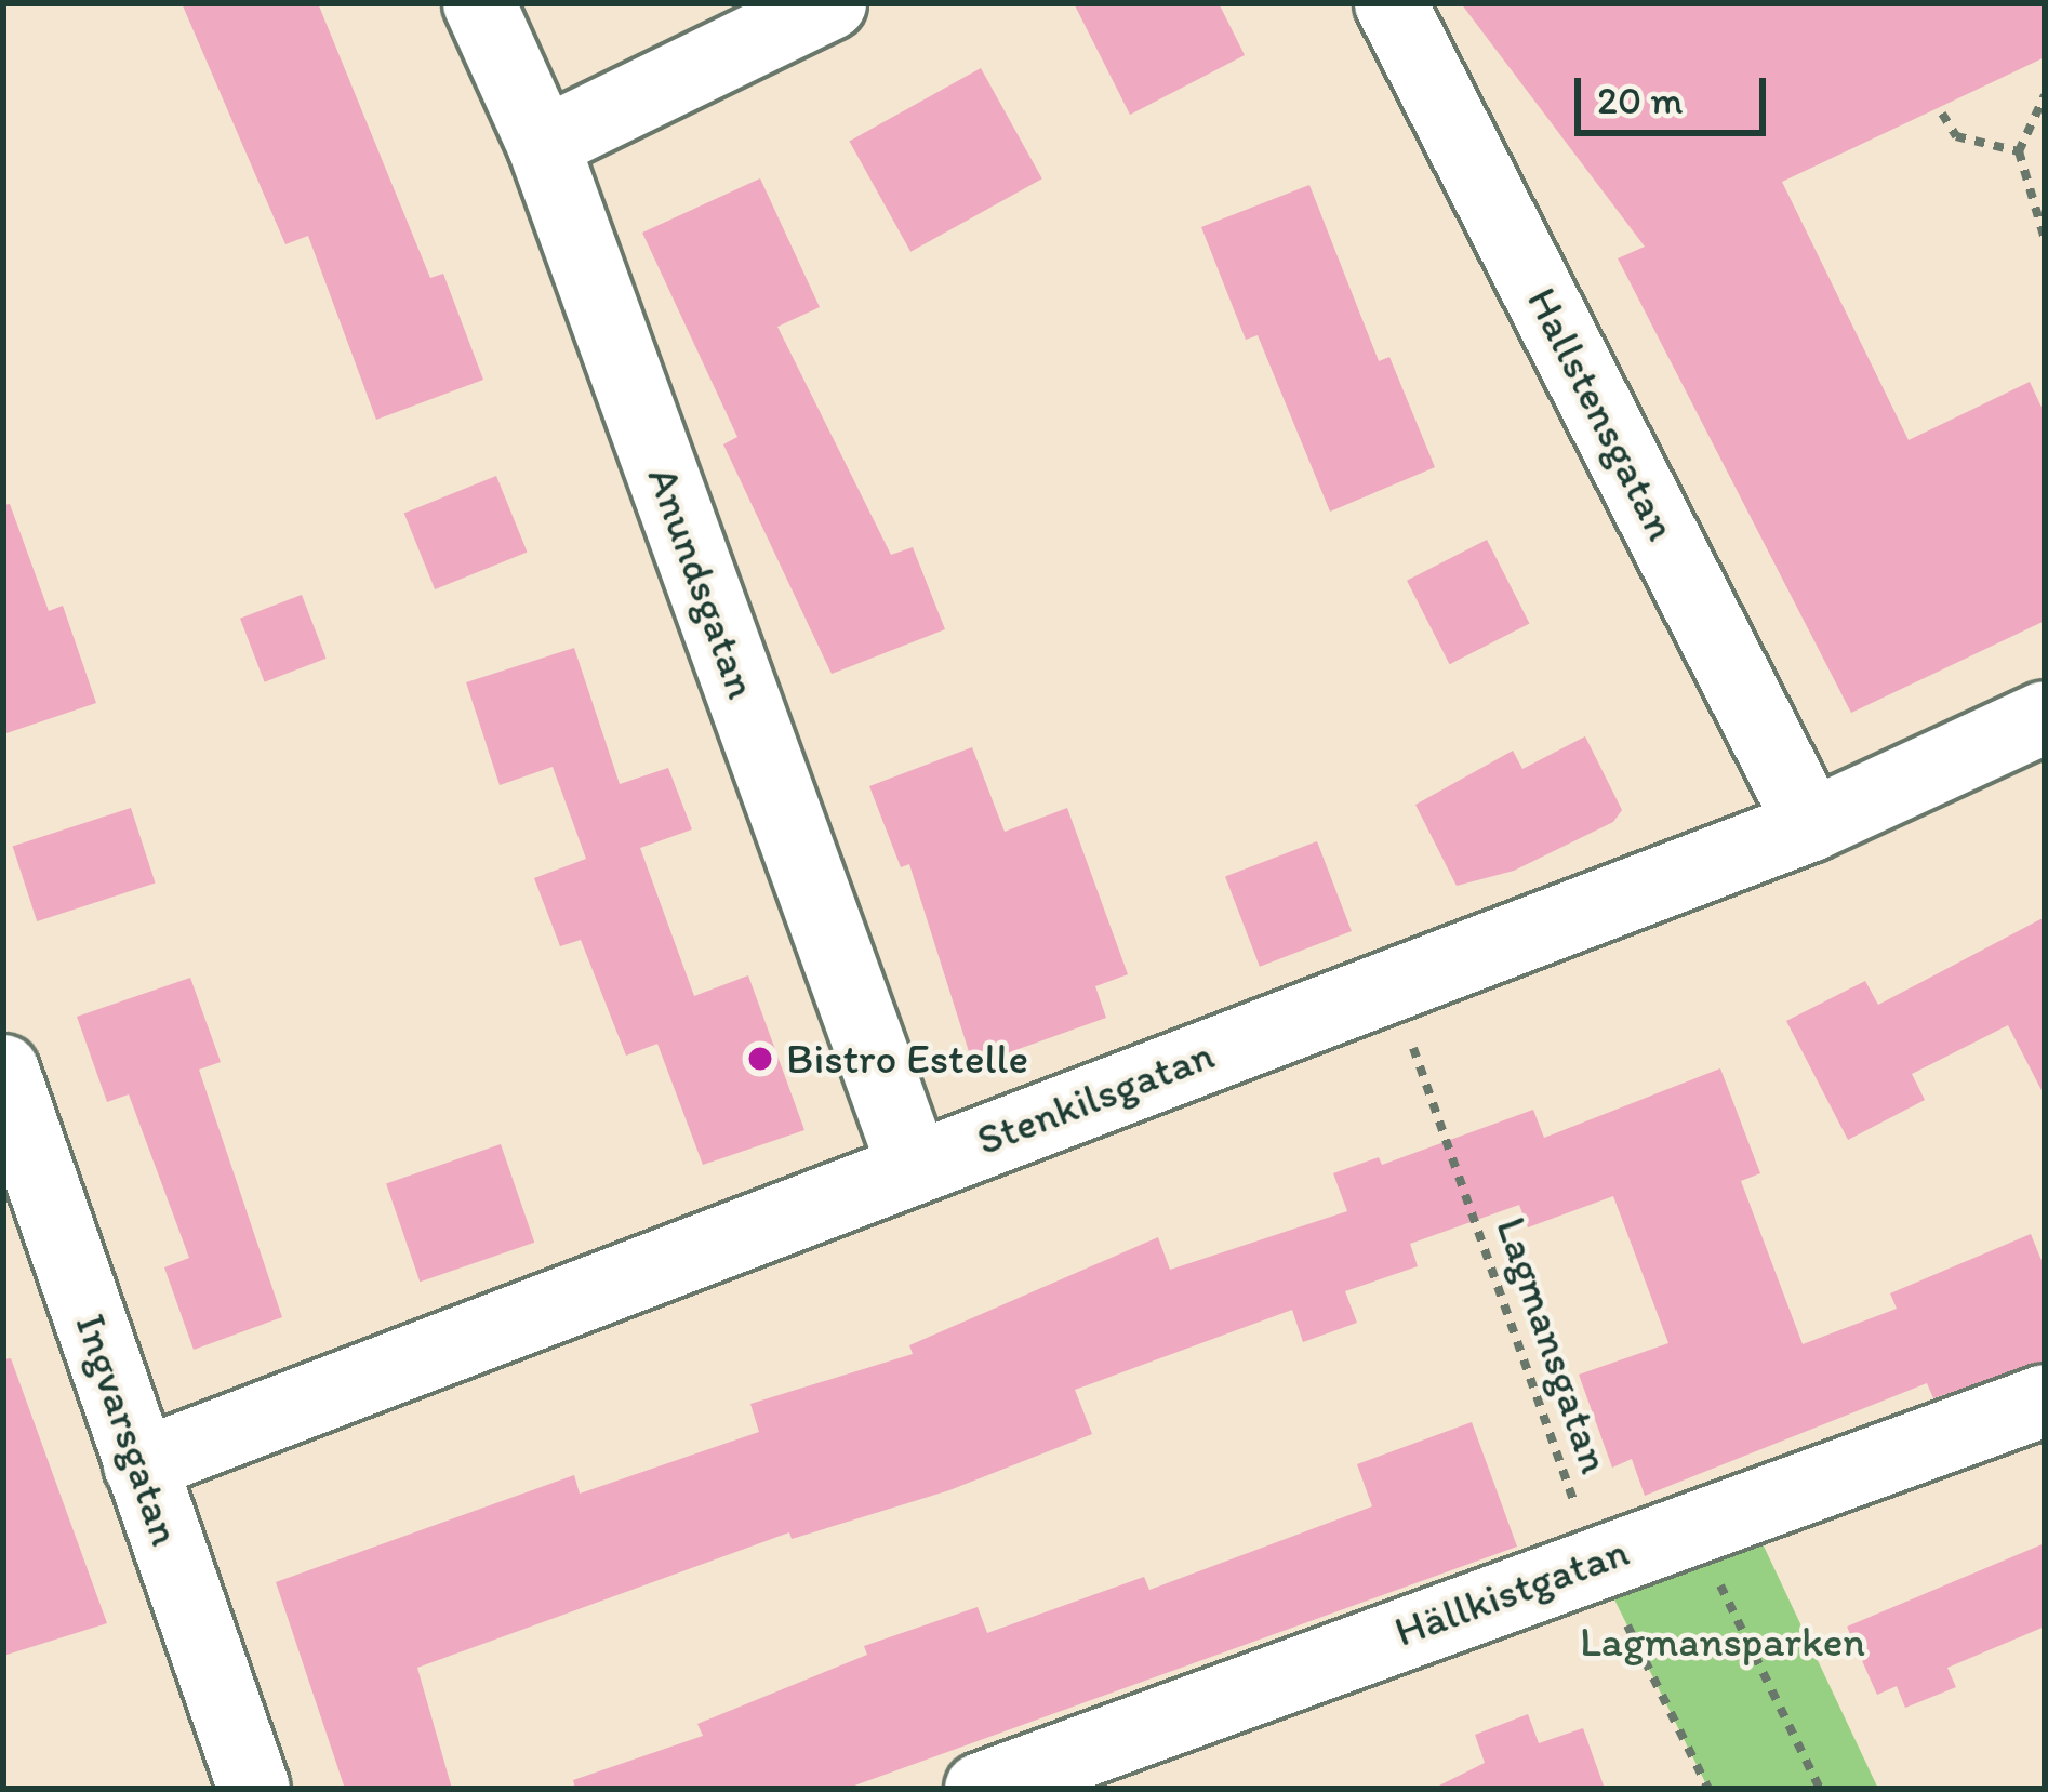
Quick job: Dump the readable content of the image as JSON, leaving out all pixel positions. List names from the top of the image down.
{
  "streets": {
    "street": [
      "Hallstensgatan",
      "Anundsgatan",
      "Stenkilsgatan",
      "Ingvarsgatan",
      "Hällkistgatan"
    ],
    "path": ["Lagmansgatan"]
  },
  "crossings": [
    ["Hallstensgatan", "Stenkilsgatan"],
    ["Anundsgatan", "Stenkilsgatan"],
    ["Stenkilsgatan", "Lagmansgatan"],
    ["Stenkilsgatan", "Ingvarsgatan"],
    ["Lagmansgatan", "Hällkistgatan"]
  ],
  "parks": ["Lagmansparken"],
  "places": ["Bistro Estelle"],
  "scale_bar": "20 m"
}
